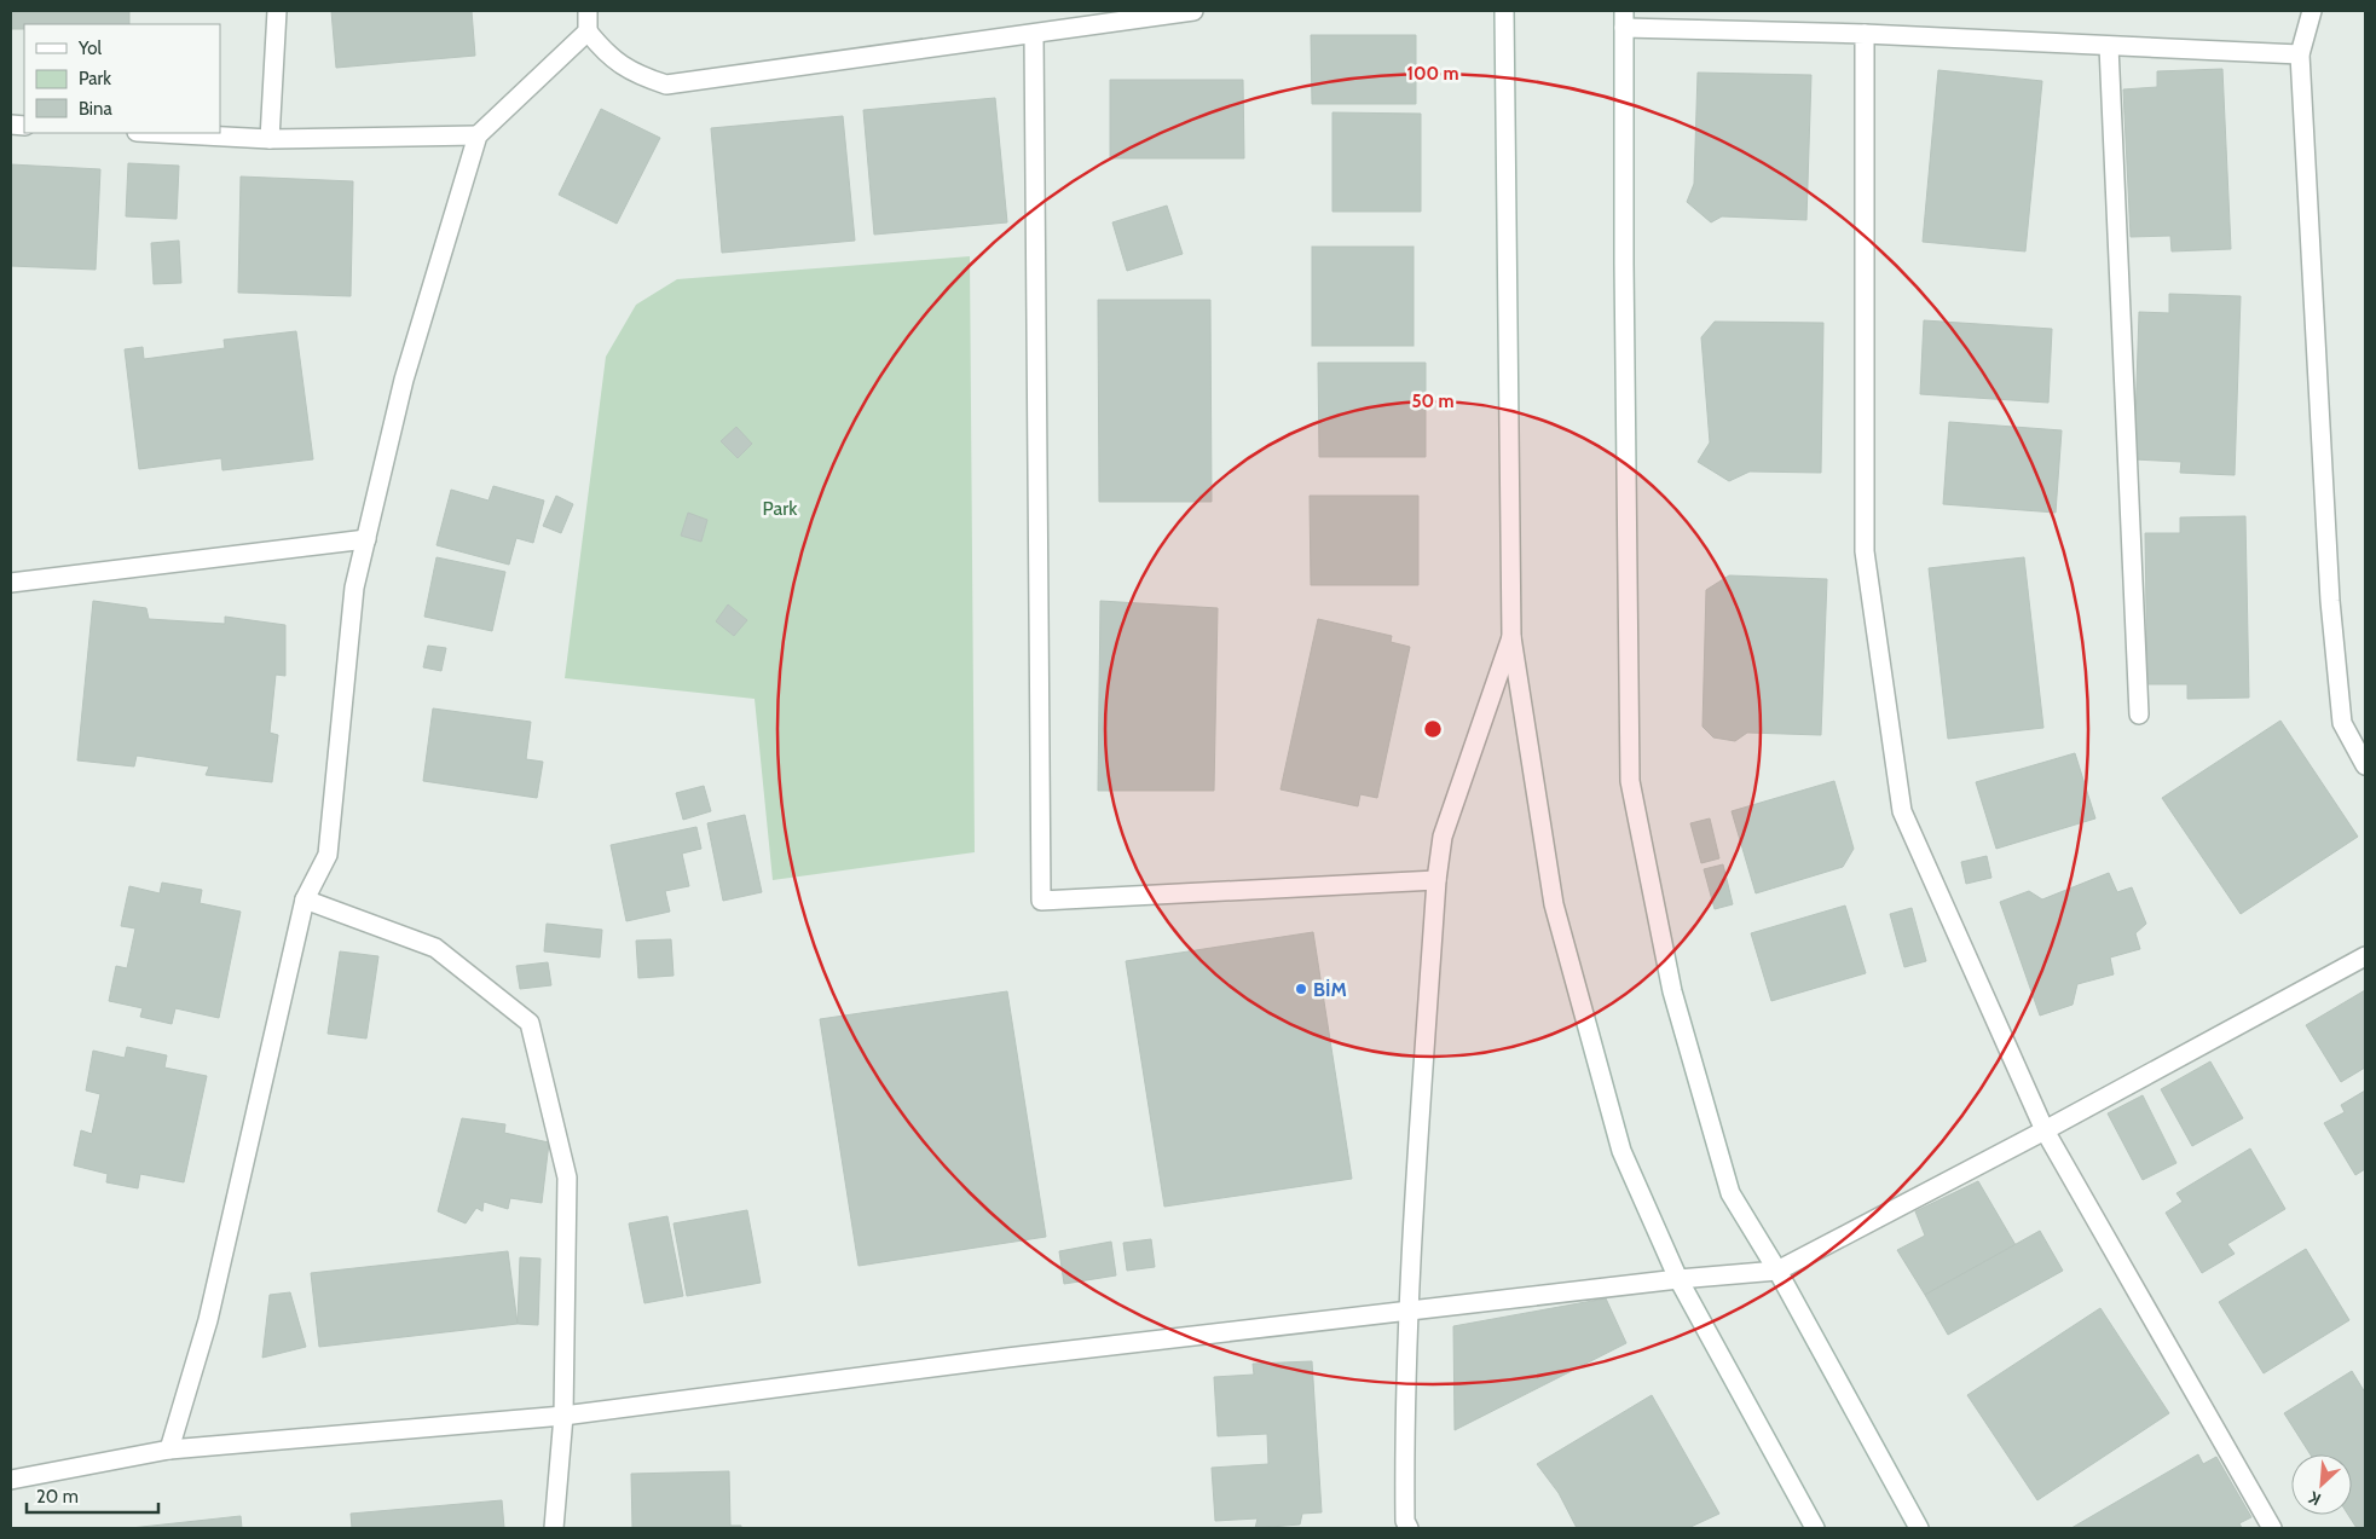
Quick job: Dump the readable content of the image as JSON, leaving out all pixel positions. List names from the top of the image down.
{
  "parks": ["Park"],
  "places": ["BİM"],
  "legend": ["Yol", "Park", "Bina"],
  "scale_bar": "20 m",
  "north": "bottom left",
  "rings": ["100 m", "50 m"]
}
